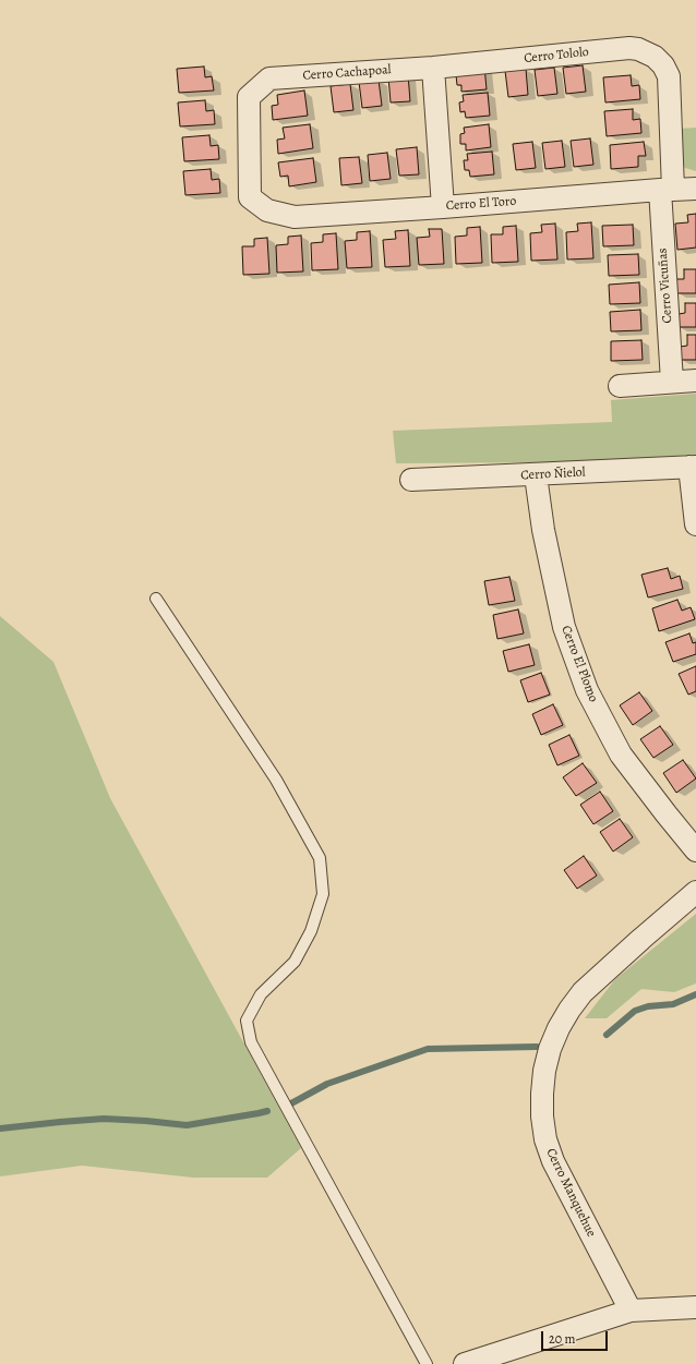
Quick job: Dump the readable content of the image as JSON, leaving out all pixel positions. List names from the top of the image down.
{
  "streets": {
    "street": [
      "Cerro Tololo",
      "Cerro Cachapoal",
      "Cerro El Toro",
      "Cerro Vicuñas",
      "Cerro Ñielol",
      "Cerro El Plomo",
      "Cerro Manquehue"
    ]
  },
  "crossings": [
    ["Cerro Tololo", "Cerro Cachapoal"],
    ["Cerro Tololo", "Cerro Vicuñas"],
    ["Cerro Cachapoal", "Cerro El Toro"],
    ["Cerro El Toro", "Cerro Vicuñas"],
    ["Cerro Ñielol", "Cerro El Plomo"]
  ],
  "scale_bar": "20 m"
}
